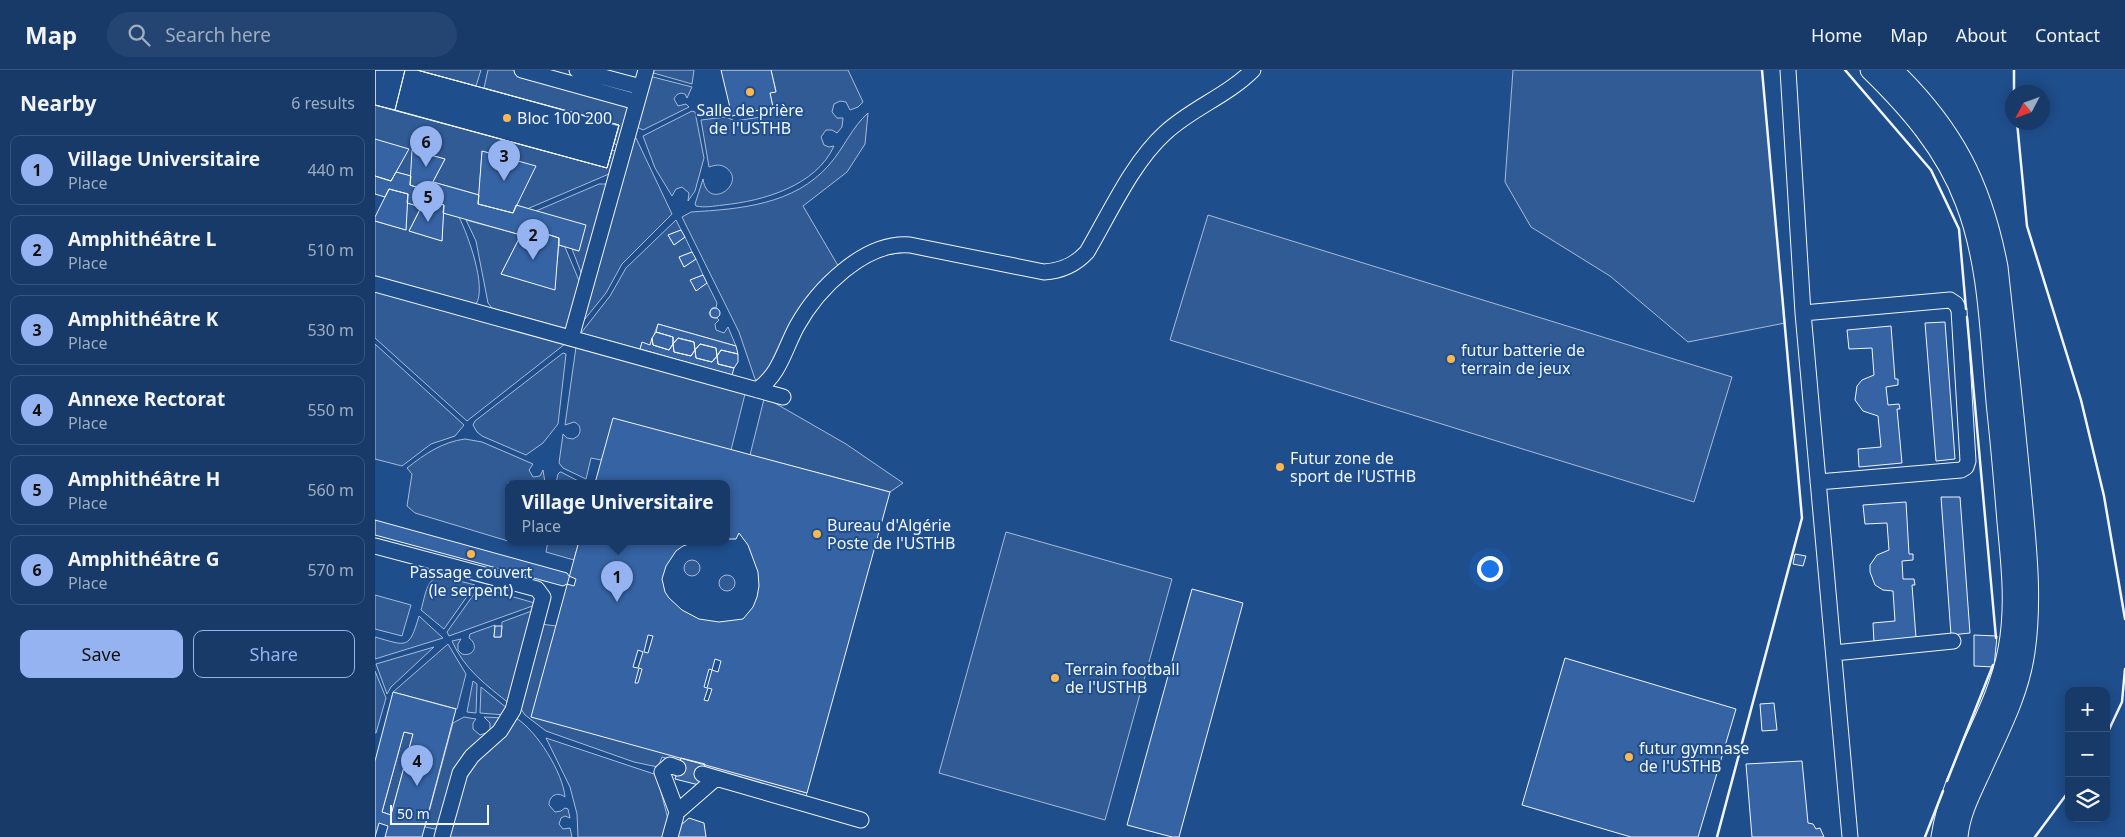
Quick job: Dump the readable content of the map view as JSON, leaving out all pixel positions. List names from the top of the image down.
{
  "places": [
    "Salle de prière de l'USTHB",
    "Bloc 100 200",
    "futur batterie de terrain de jeux",
    "Futur zone de sport de l'USTHB",
    "Bureau d'Algérie Poste de l'USTHB",
    "Passage couvert (le serpent)",
    "Terrain football de l'USTHB",
    "futur gymnase de l'USTHB"
  ],
  "scale_bar": "50 m",
  "north": "bottom left",
  "page": {
    "header": "Map",
    "search": "Search here",
    "nav": [
      "Home",
      "Map",
      "About",
      "Contact"
    ],
    "heading": ["Nearby", "6 results"],
    "pins": [
      "6",
      "3",
      "5",
      "2",
      "1",
      "4"
    ],
    "list": [
      {
        "mark": "1",
        "name": "Village Universitaire",
        "note": "Place",
        "value": "440 m"
      },
      {
        "mark": "2",
        "name": "Amphithéâtre L",
        "note": "Place",
        "value": "510 m"
      },
      {
        "mark": "3",
        "name": "Amphithéâtre K",
        "note": "Place",
        "value": "530 m"
      },
      {
        "mark": "4",
        "name": "Annexe Rectorat",
        "note": "Place",
        "value": "550 m"
      },
      {
        "mark": "5",
        "name": "Amphithéâtre H",
        "note": "Place",
        "value": "560 m"
      },
      {
        "mark": "6",
        "name": "Amphithéâtre G",
        "note": "Place",
        "value": "570 m"
      }
    ],
    "popup": ["Village Universitaire", "Place"],
    "buttons": ["Save", "Share"],
    "map_buttons": ["+", "−"],
    "scale": "50 m"
  }
}
